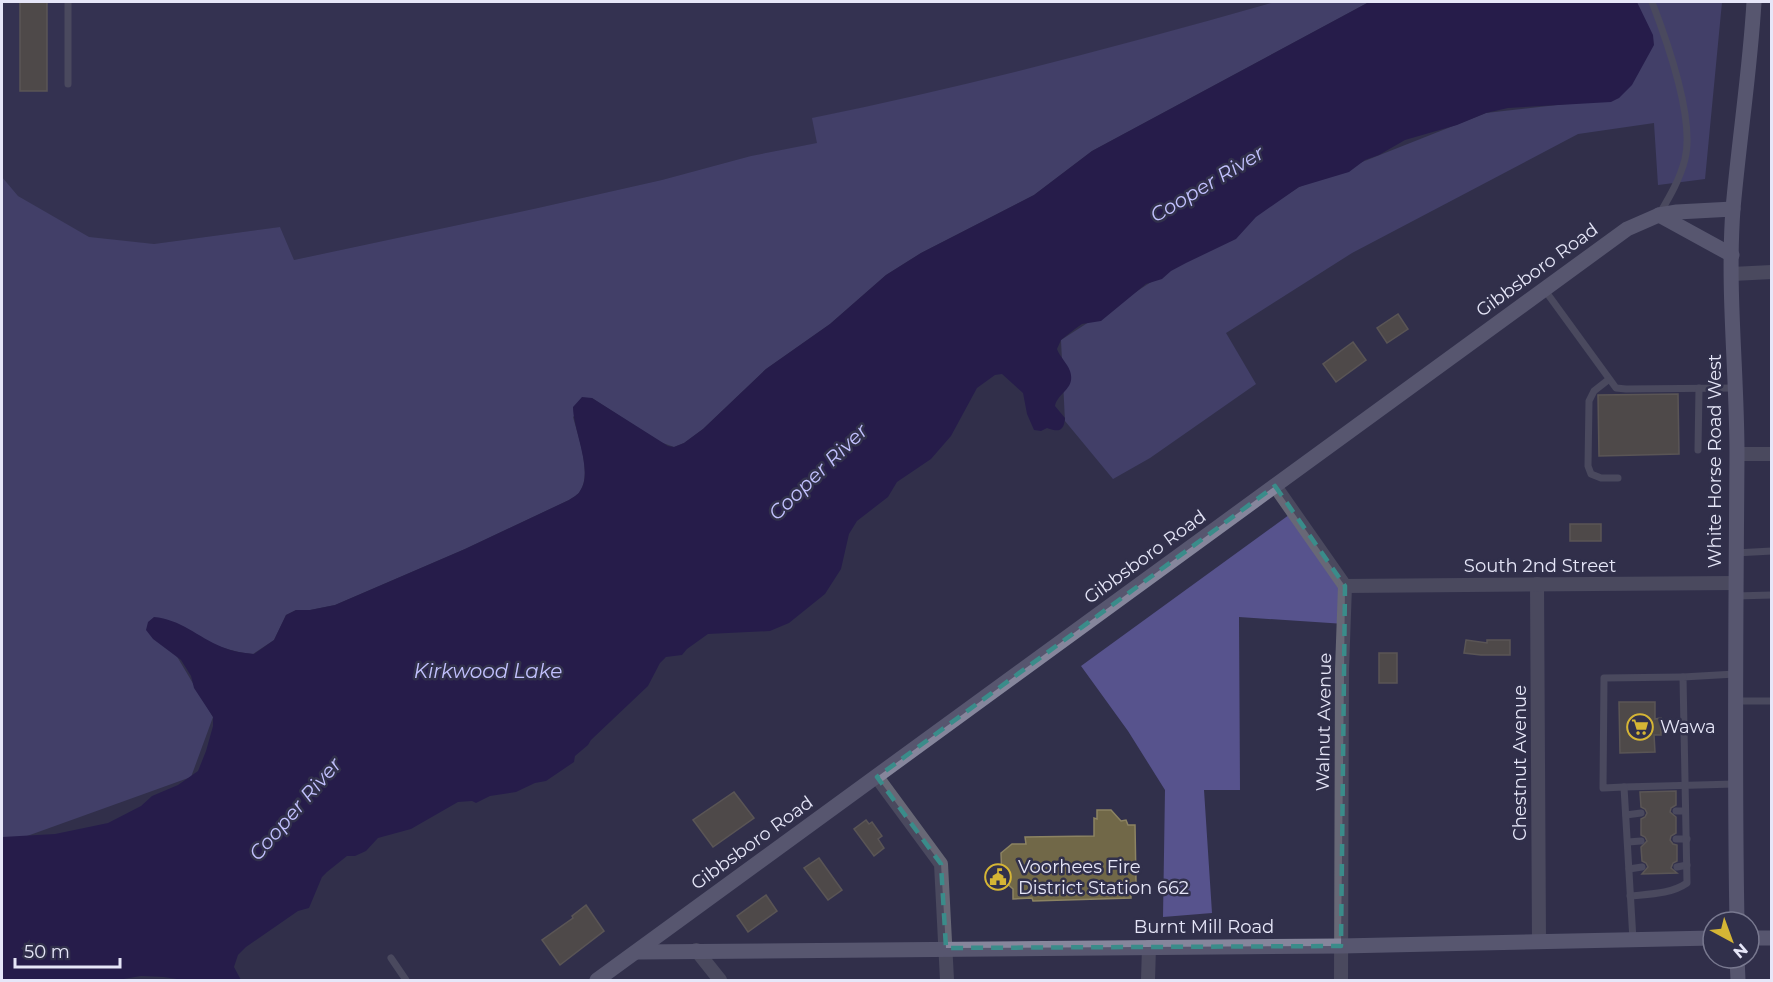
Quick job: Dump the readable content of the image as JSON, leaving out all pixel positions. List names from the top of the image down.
{
  "streets": {
    "street": [
      "Gibbsboro Road",
      "White Horse Road West",
      "South 2nd Street",
      "Walnut Avenue",
      "Chestnut Avenue",
      "Burnt Mill Road"
    ]
  },
  "crossings": [
    ["Gibbsboro Road", "White Horse Road West"],
    ["Gibbsboro Road", "Burnt Mill Road"],
    ["White Horse Road West", "South 2nd Street"],
    ["South 2nd Street", "Walnut Avenue"],
    ["South 2nd Street", "Chestnut Avenue"],
    ["Walnut Avenue", "Burnt Mill Road"],
    ["Chestnut Avenue", "Burnt Mill Road"]
  ],
  "water": ["Cooper River", "Kirkwood Lake"],
  "places": {
    "supermarket": ["Wawa"],
    "public building": ["Voorhees Fire District Station 662"]
  },
  "scale_bar": "50 m",
  "north": "bottom right"
}
